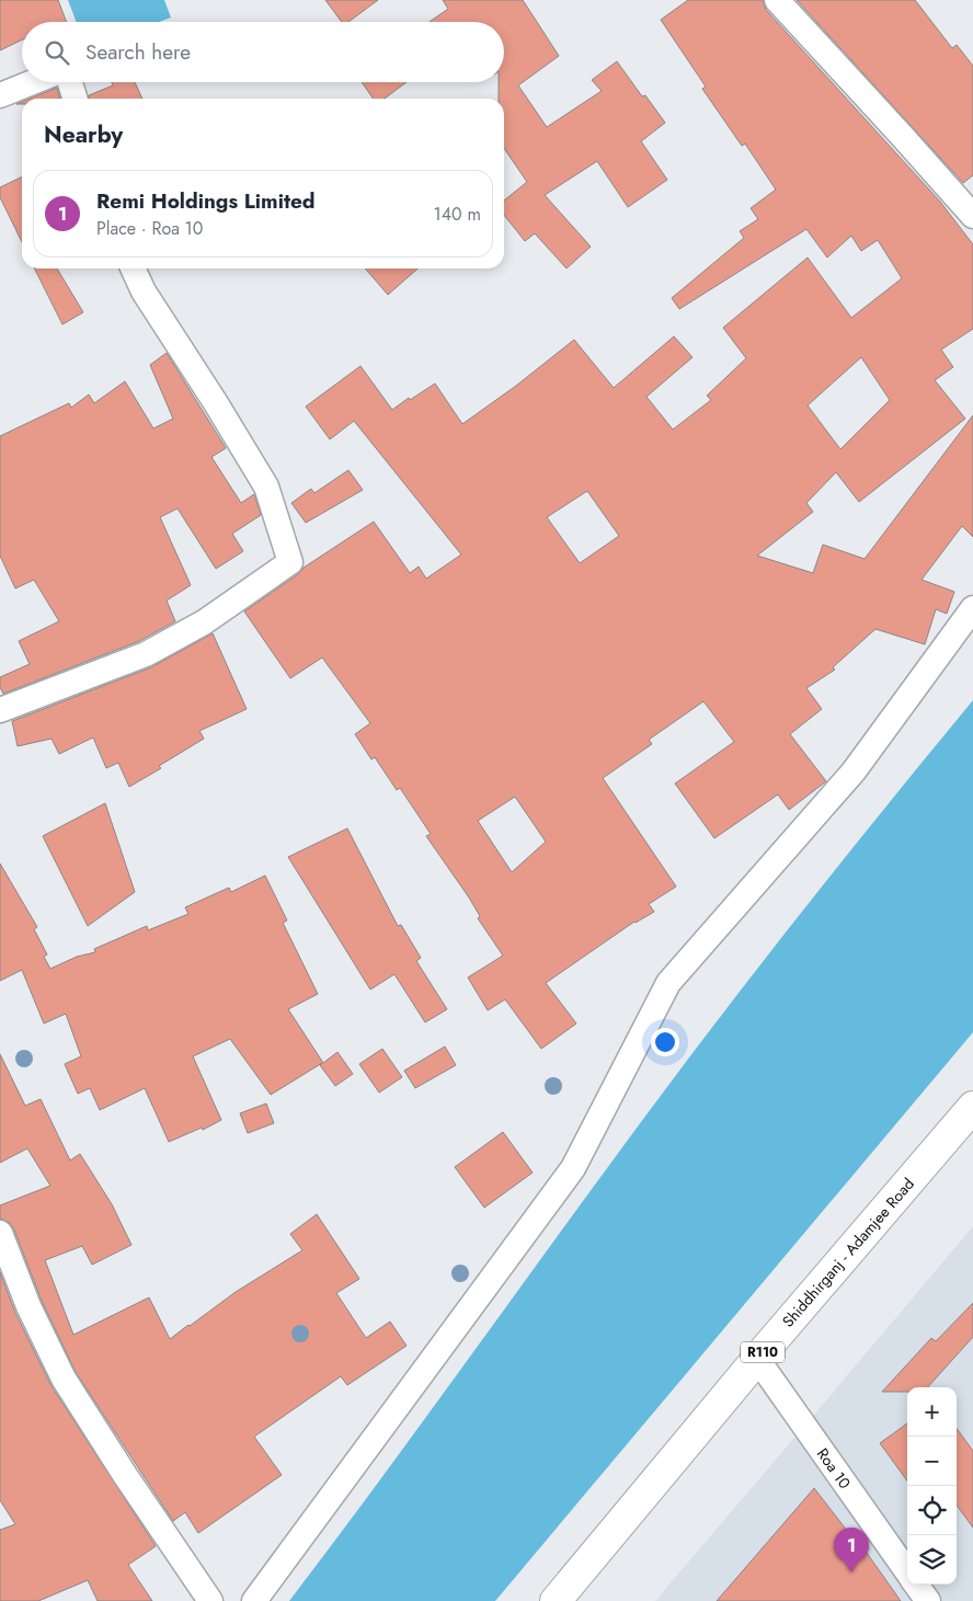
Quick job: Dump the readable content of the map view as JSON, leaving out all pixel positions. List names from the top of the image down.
{
  "streets": {
    "main road": ["Shiddhirganj - Adamjee Road", "R110"],
    "street": ["Roa 10"]
  },
  "crossings": [
    ["Shiddhirganj - Adamjee Road", "Roa 10"]
  ],
  "page": {
    "search": "Search here",
    "heading": "Nearby",
    "list": [
      {
        "mark": "1",
        "name": "Remi Holdings Limited",
        "note": "Place · Roa 10",
        "value": "140 m"
      }
    ],
    "map_buttons": ["+", "−"],
    "pins": "1"
  }
}
